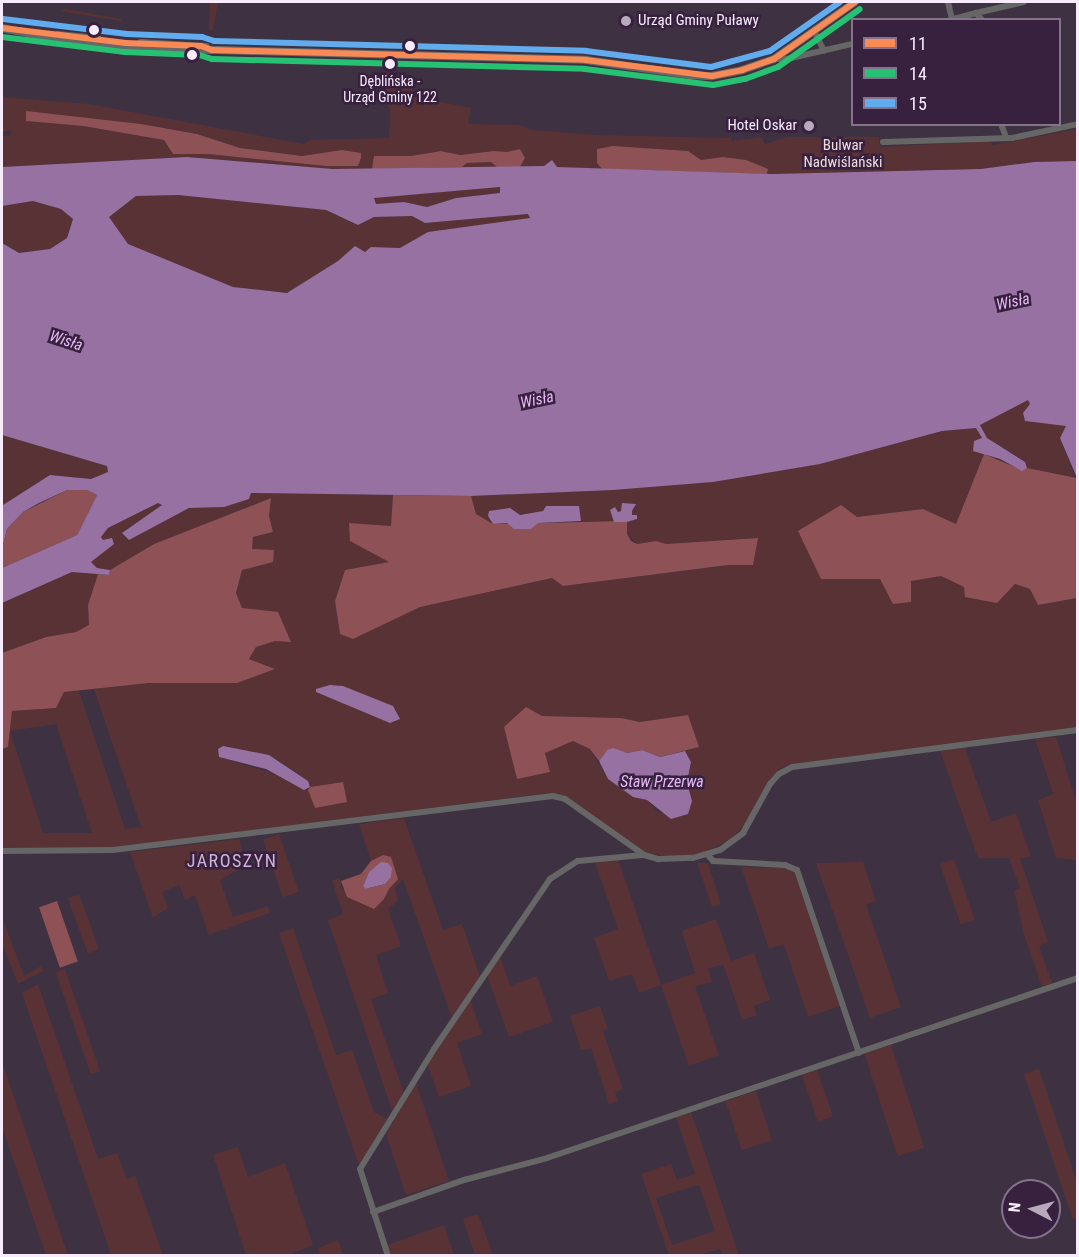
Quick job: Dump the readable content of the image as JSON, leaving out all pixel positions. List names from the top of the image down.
{
  "districts": ["JAROSZYN"],
  "water": ["Wisła", "Staw Przerwa"],
  "parks": ["Bulwar Nadwiślański"],
  "places": ["Urząd Gminy Puławy", "Dęblińska - Urząd Gminy 122", "Hotel Oskar"],
  "lines": ["transit line 11", "transit line 15", "transit line 14"],
  "legend": ["11", "14", "15"],
  "north": "left"
}
